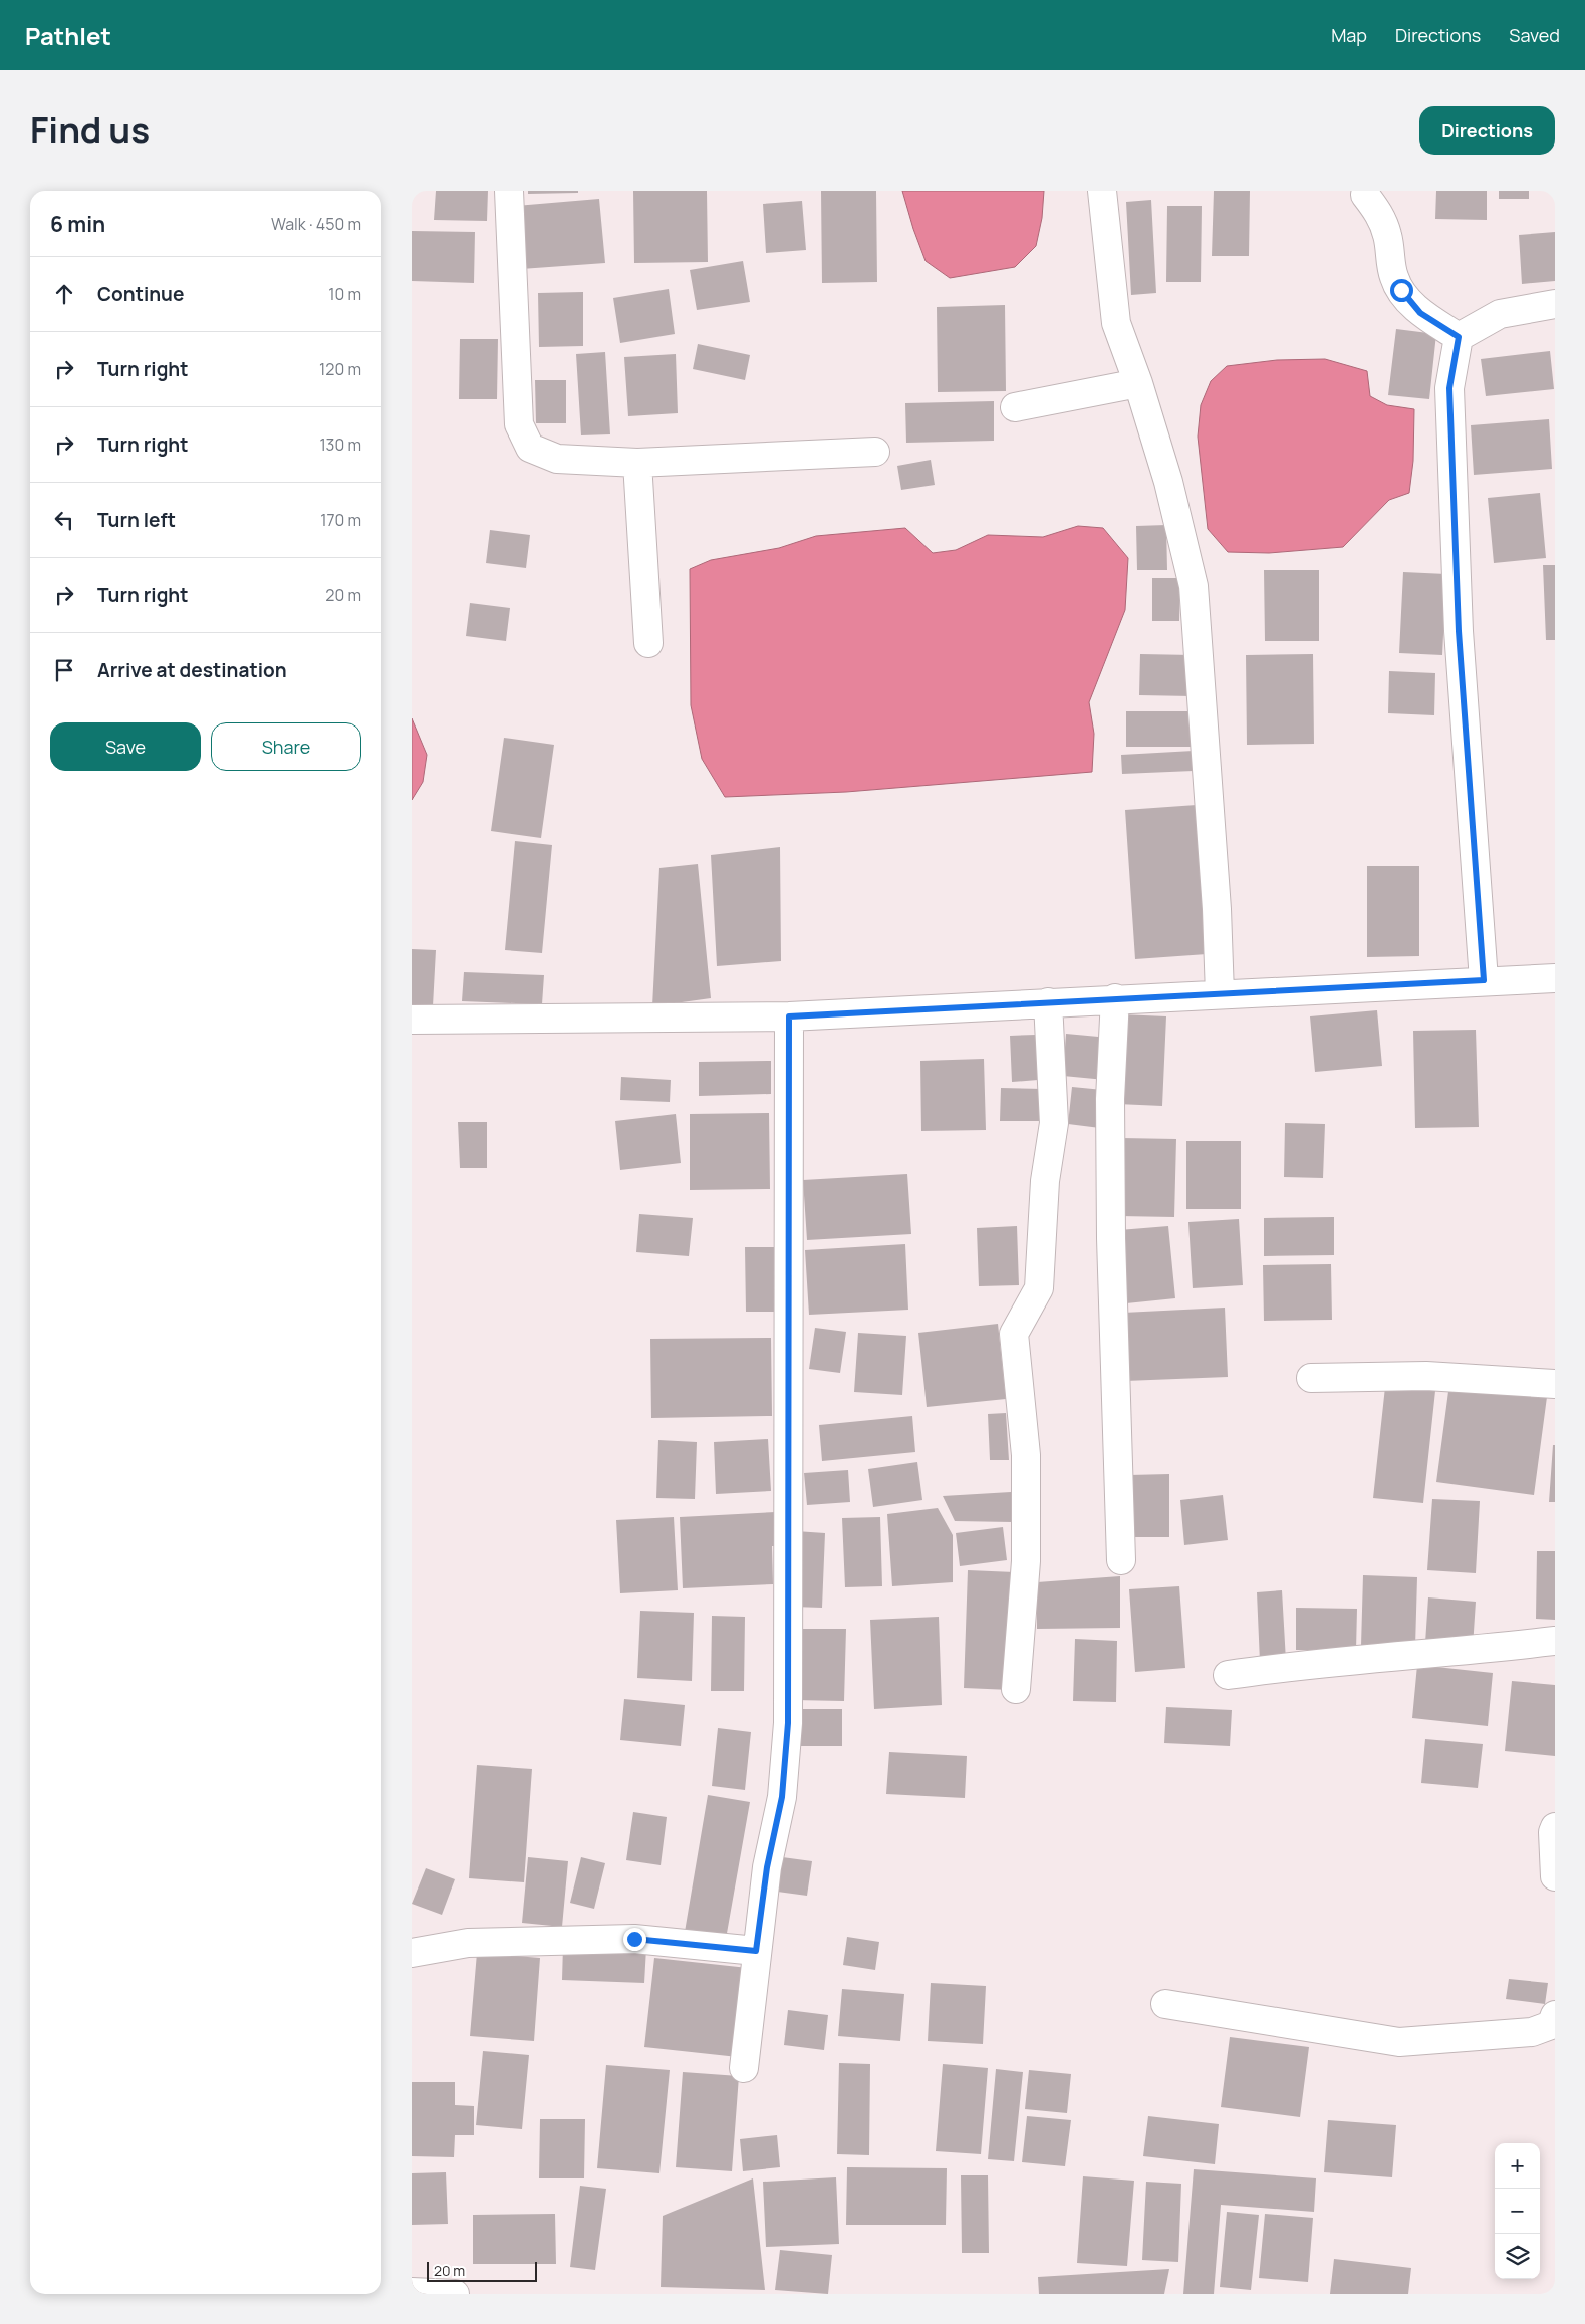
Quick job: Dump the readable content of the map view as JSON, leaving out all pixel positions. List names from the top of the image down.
{
  "scale_bar": "20 m",
  "page": {
    "header": "Pathlet",
    "nav": ["Map", "Directions", "Saved"],
    "title": "Find us",
    "buttons": [
      "Directions",
      ["Save", "Share"]
    ],
    "heading": ["6 min", "Walk · 450 m"],
    "list": [
      ["Continue", "10 m"],
      ["Turn right", "120 m"],
      ["Turn right", "130 m"],
      ["Turn left", "170 m"],
      ["Turn right", "20 m"],
      "Arrive at destination"
    ],
    "map_buttons": ["+", "−"],
    "scale": "20 m"
  }
}
